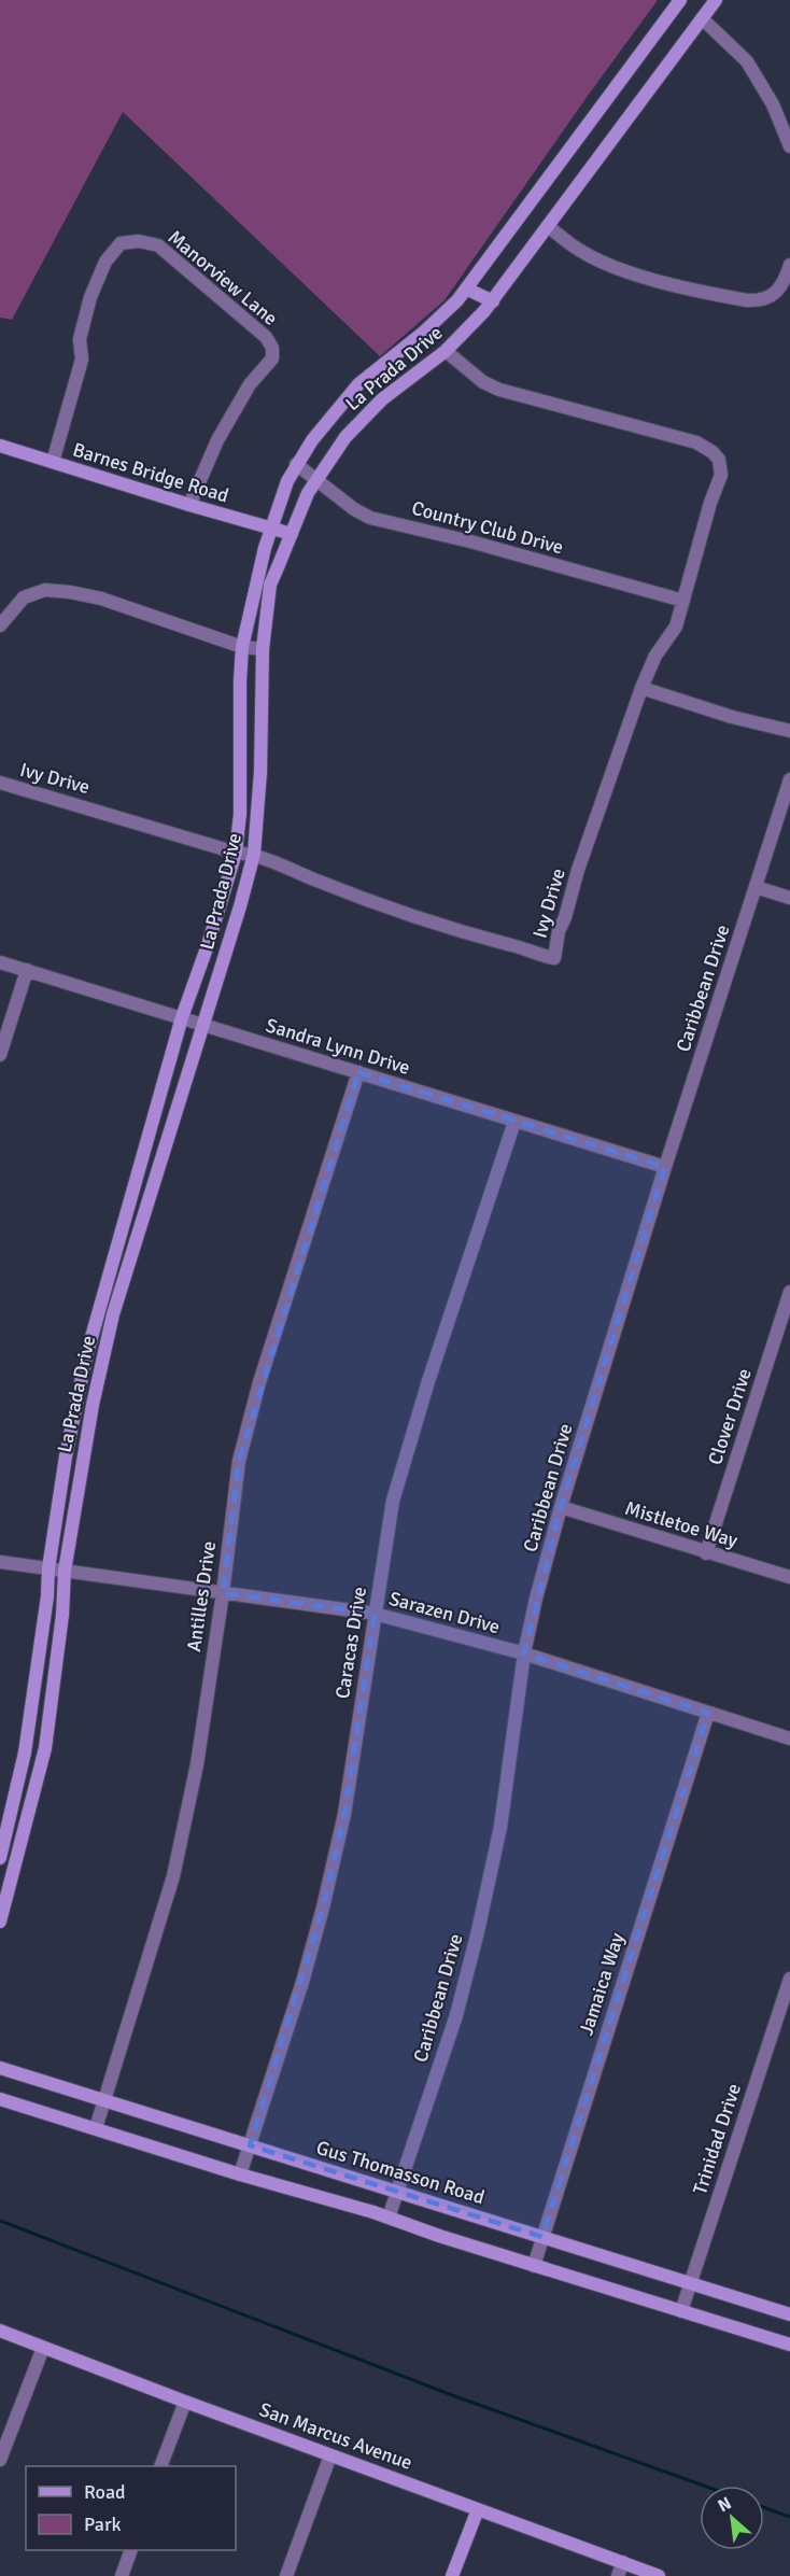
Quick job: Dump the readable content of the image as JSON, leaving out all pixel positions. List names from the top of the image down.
{
  "streets": {
    "main road": [
      "La Prada Drive",
      "Barnes Bridge Road",
      "Gus Thomasson Road",
      "San Marcus Avenue"
    ],
    "street": [
      "Manorview Lane",
      "Country Club Drive",
      "Ivy Drive",
      "Caribbean Drive",
      "Sandra Lynn Drive",
      "Clover Drive",
      "Mistletoe Way",
      "Antilles Drive",
      "Sarazen Drive",
      "Caracas Drive",
      "Jamaica Way",
      "Trinidad Drive"
    ]
  },
  "crossings": [
    ["Manorview Lane", "Barnes Bridge Road"],
    ["La Prada Drive", "Barnes Bridge Road"],
    ["La Prada Drive", "Country Club Drive"],
    ["La Prada Drive", "Ivy Drive"],
    ["La Prada Drive", "Sandra Lynn Drive"],
    ["La Prada Drive", "Sarazen Drive"],
    ["Country Club Drive", "Ivy Drive"],
    ["Caribbean Drive", "Sandra Lynn Drive"],
    ["Caribbean Drive", "Mistletoe Way"],
    ["Caribbean Drive", "Sarazen Drive"],
    ["Caribbean Drive", "Gus Thomasson Road"],
    ["Sandra Lynn Drive", "Antilles Drive"],
    ["Sandra Lynn Drive", "Caracas Drive"],
    ["Clover Drive", "Mistletoe Way"],
    ["Antilles Drive", "Sarazen Drive"],
    ["Antilles Drive", "Gus Thomasson Road"],
    ["Sarazen Drive", "Caracas Drive"],
    ["Sarazen Drive", "Jamaica Way"],
    ["Caracas Drive", "Gus Thomasson Road"],
    ["Jamaica Way", "Gus Thomasson Road"],
    ["Trinidad Drive", "Gus Thomasson Road"]
  ],
  "legend": ["Road", "Park"],
  "north": "top left"
}
